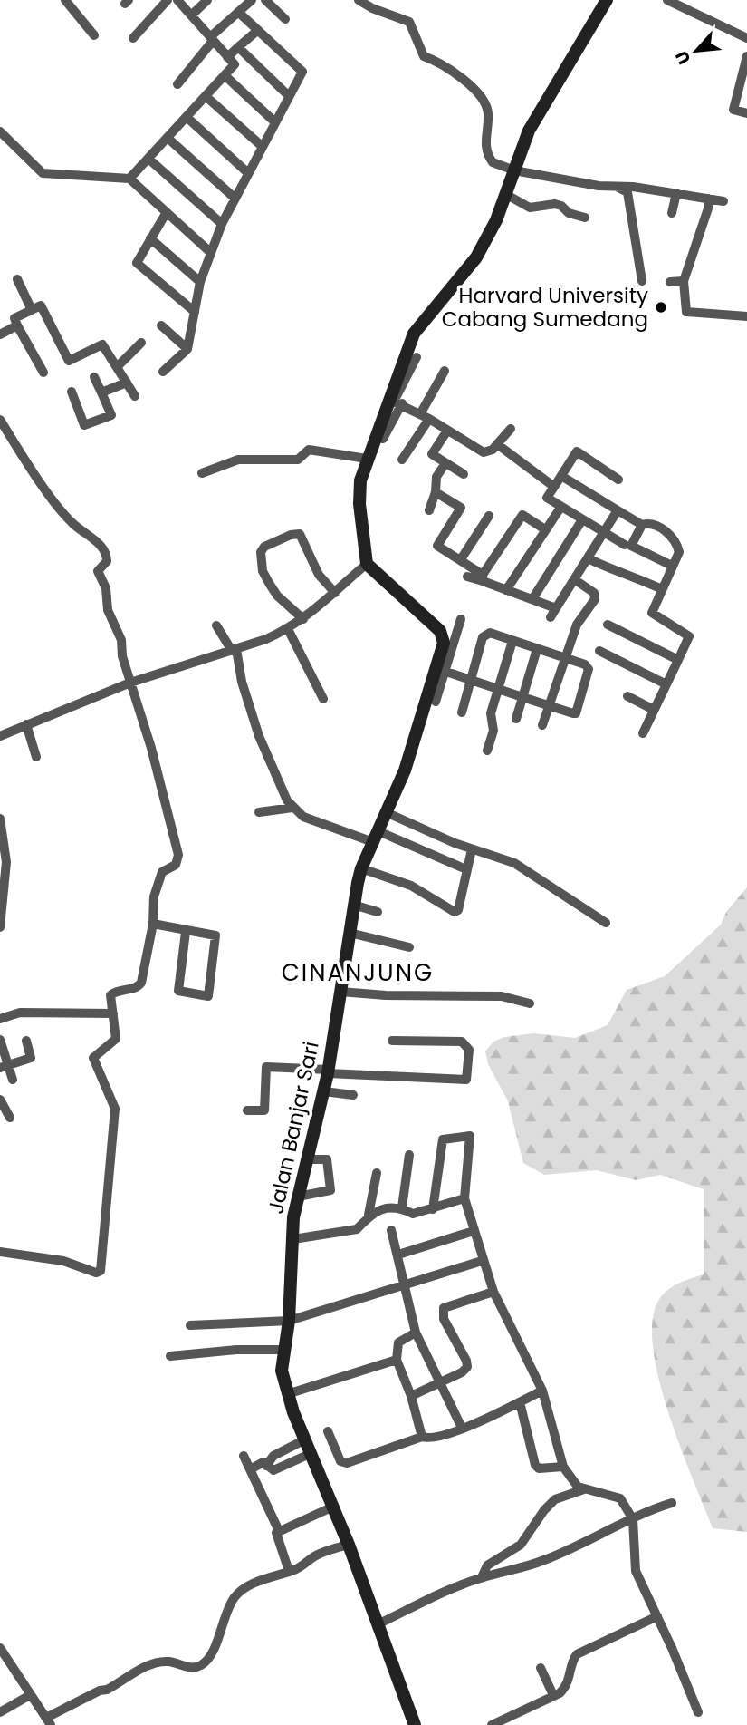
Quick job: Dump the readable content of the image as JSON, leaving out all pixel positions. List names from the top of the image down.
{
  "streets": {
    "street": ["Jalan Banjar Sari"]
  },
  "districts": ["CINANJUNG"],
  "places": ["Harvard University Cabang Sumedang"],
  "north": "bottom left"
}
